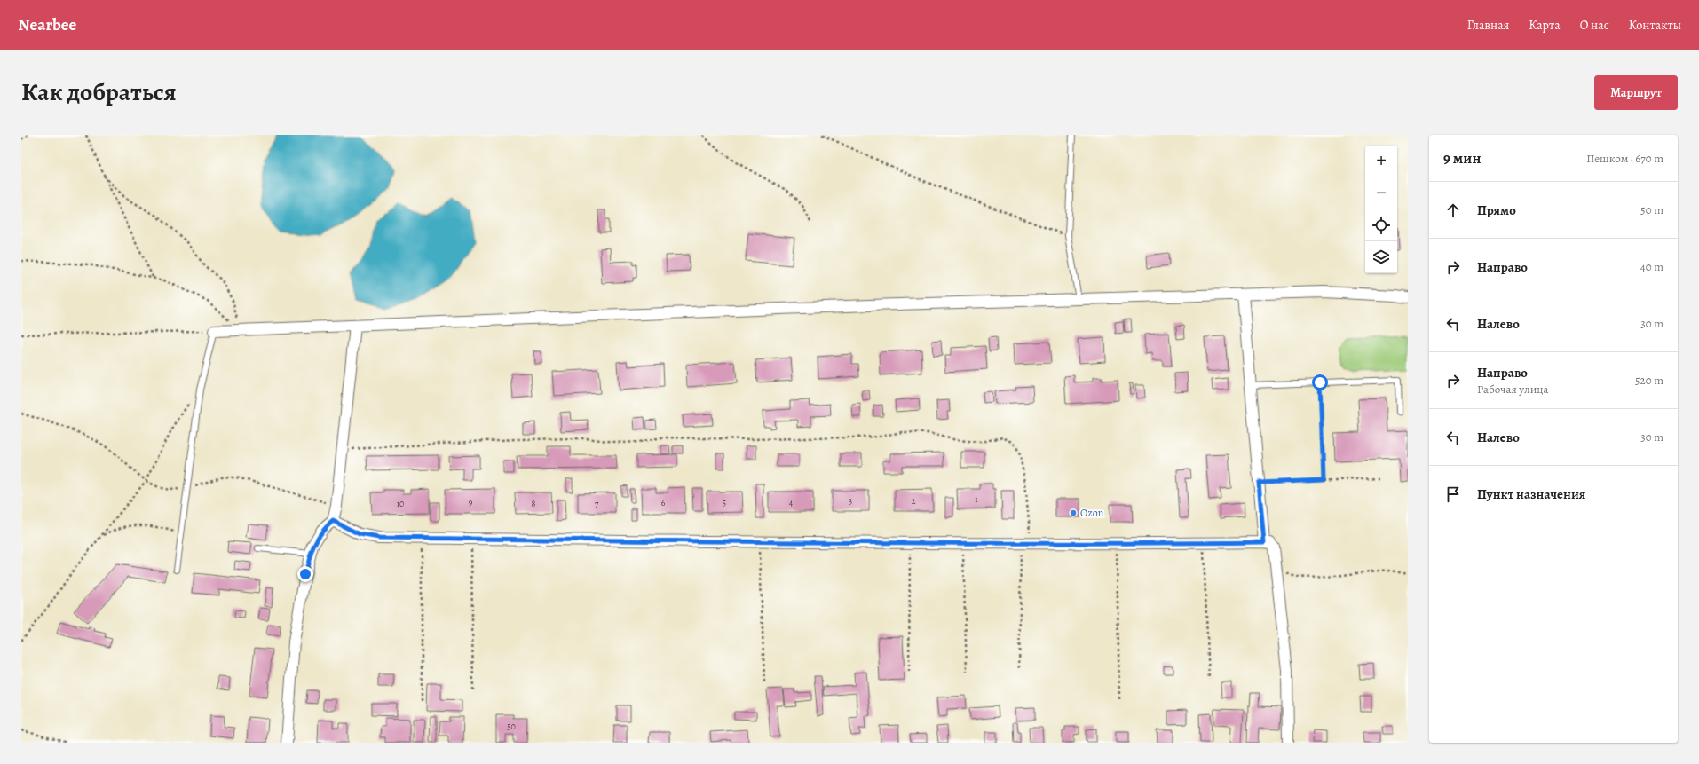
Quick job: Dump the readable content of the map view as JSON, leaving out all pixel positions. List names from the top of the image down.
{
  "places": ["Ozon"],
  "house_numbers": [
    "1",
    "3",
    "2",
    "9",
    "6",
    "5",
    "4",
    "10",
    "8",
    "7",
    "50"
  ],
  "page": {
    "header": "Nearbee",
    "nav": [
      "Главная",
      "Карта",
      "О нас",
      "Контакты"
    ],
    "title": "Как добраться",
    "buttons": "Маршрут",
    "heading": ["9 мин", "Пешком · 670 m"],
    "map_buttons": ["+", "−"],
    "list": [
      ["Прямо", "50 m"],
      ["Направо", "40 m"],
      ["Налево", "30 m"],
      ["Направо", "Рабочая улица", "520 m"],
      ["Налево", "30 m"],
      "Пункт назначения"
    ]
  }
}
